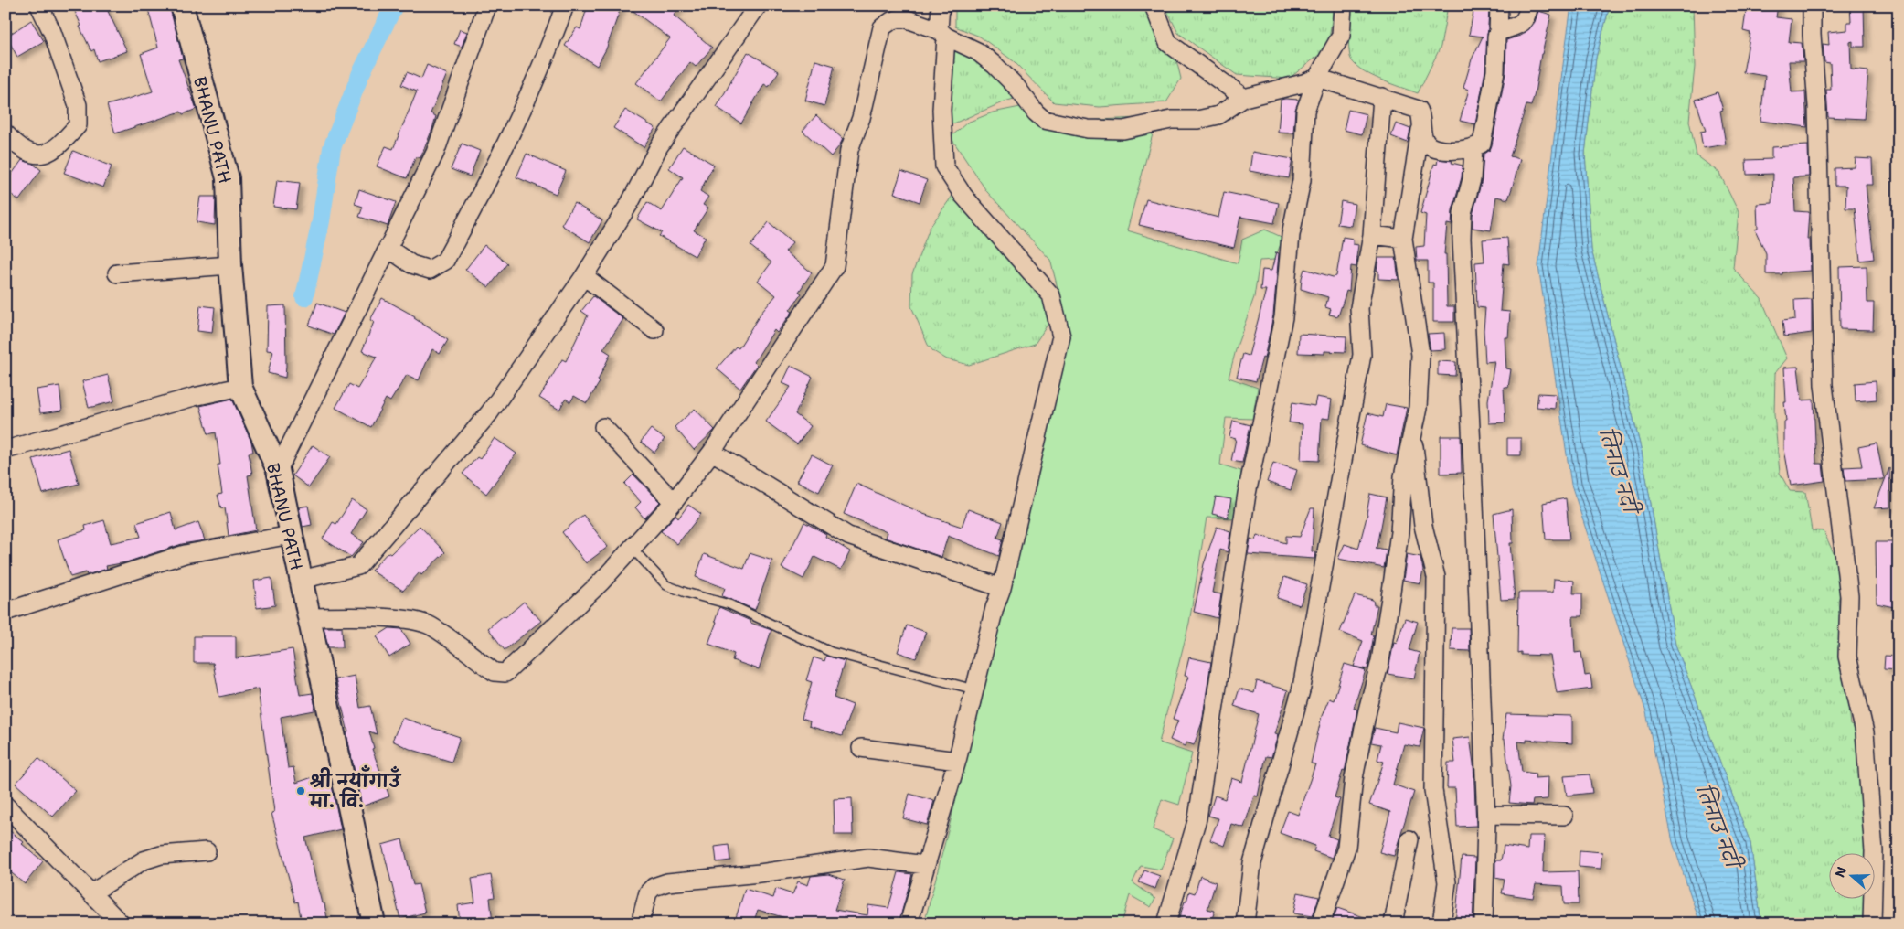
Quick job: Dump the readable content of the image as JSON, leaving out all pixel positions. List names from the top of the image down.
{
  "streets": {
    "street": ["BHANU PATH"]
  },
  "water": ["तिनाउ नदी"],
  "places": ["श्री नयाँगाउँ मा. वि."],
  "north": "left"
}
